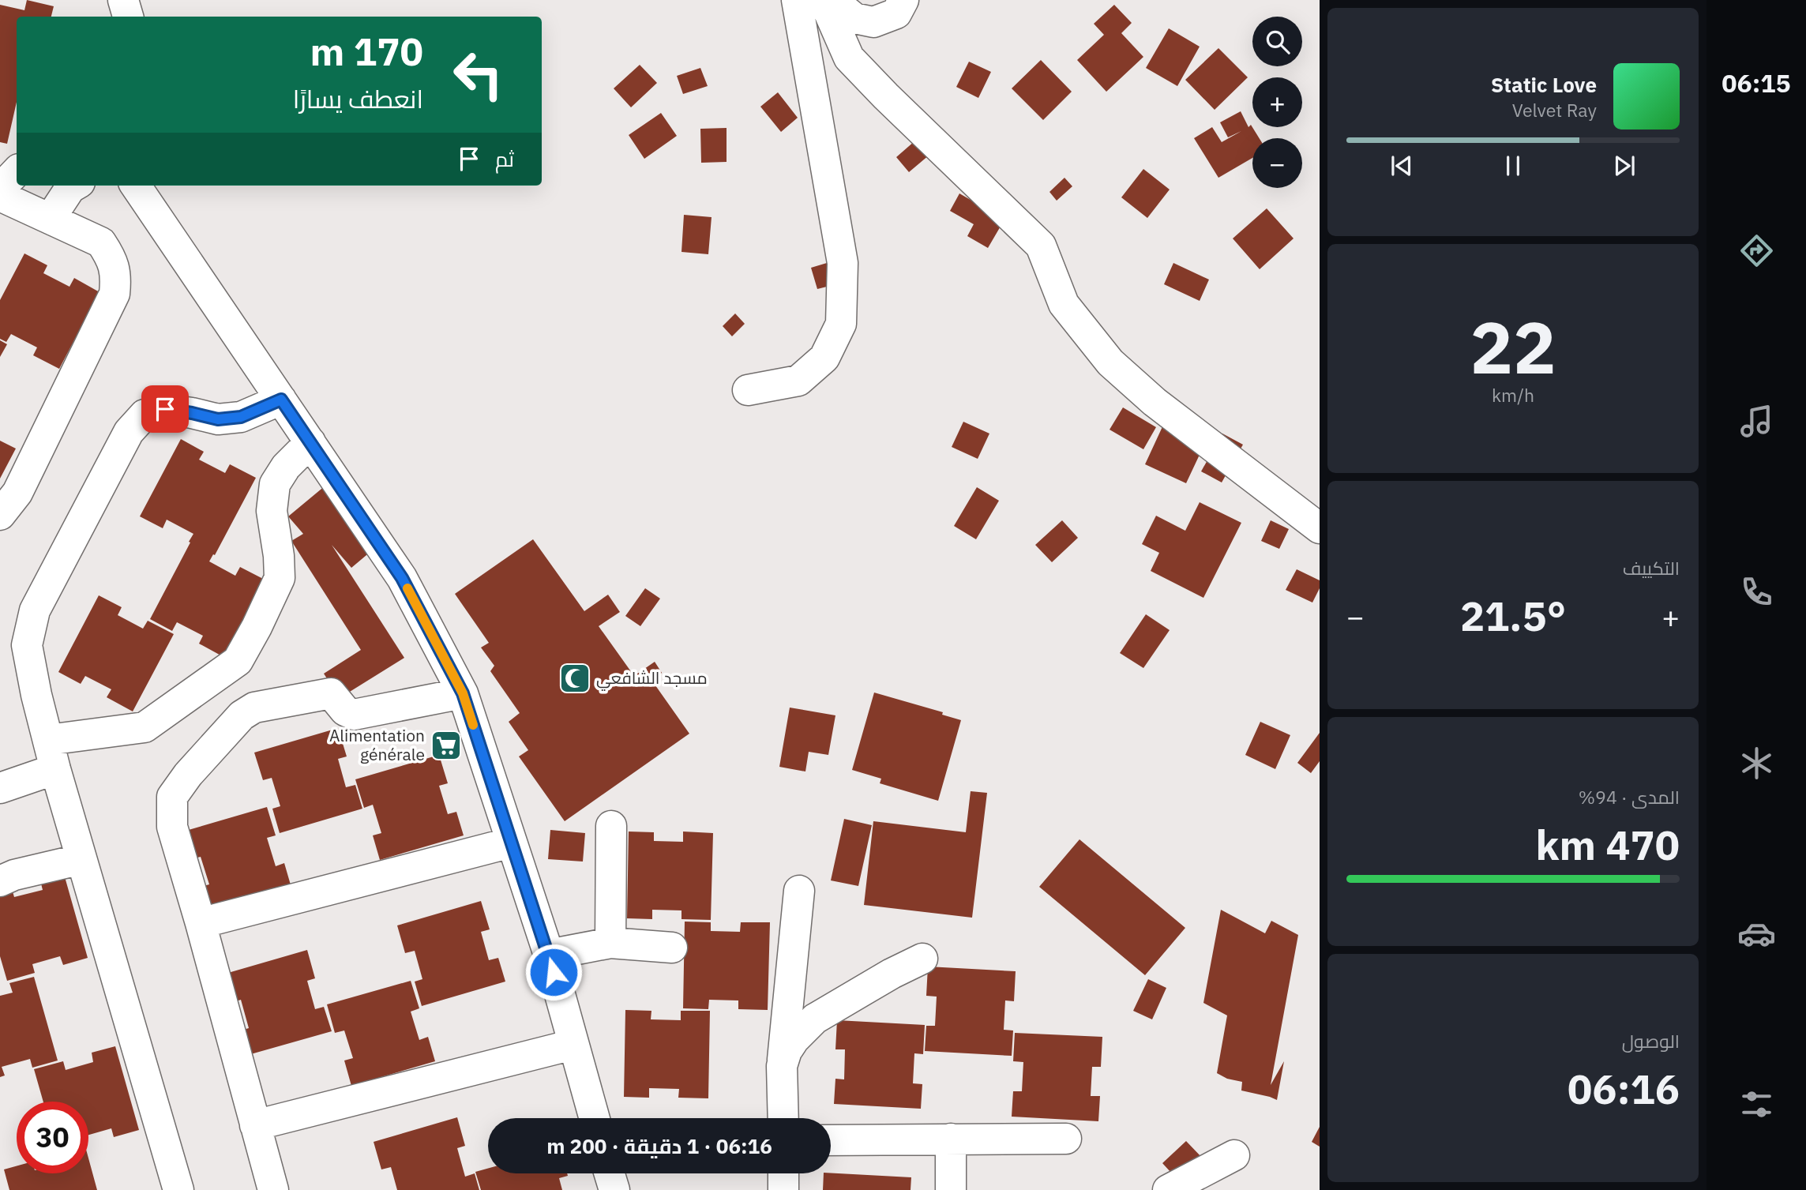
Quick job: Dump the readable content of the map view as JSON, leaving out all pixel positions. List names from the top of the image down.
{
  "places": {
    "mosque": ["مسجد الشافعي"],
    "supermarket": ["Alimentation générale"]
  },
  "page": {
    "tabs": "06:15",
    "map_buttons": ["+", "−"],
    "turn": ["170 m", "انعطف يسارًا"],
    "song": ["Static Love", "Velvet Ray"],
    "then": "ثم",
    "tile": [
      ["22", "km/h"],
      "التكييف",
      ["المدى · 94%", "470 km"],
      ["الوصول", "06:16"]
    ],
    "heat": ["−", "21.5°", "+"],
    "limit": "30",
    "trip": "06:16 · 1 دقيقة · 200 m"
  }
}
